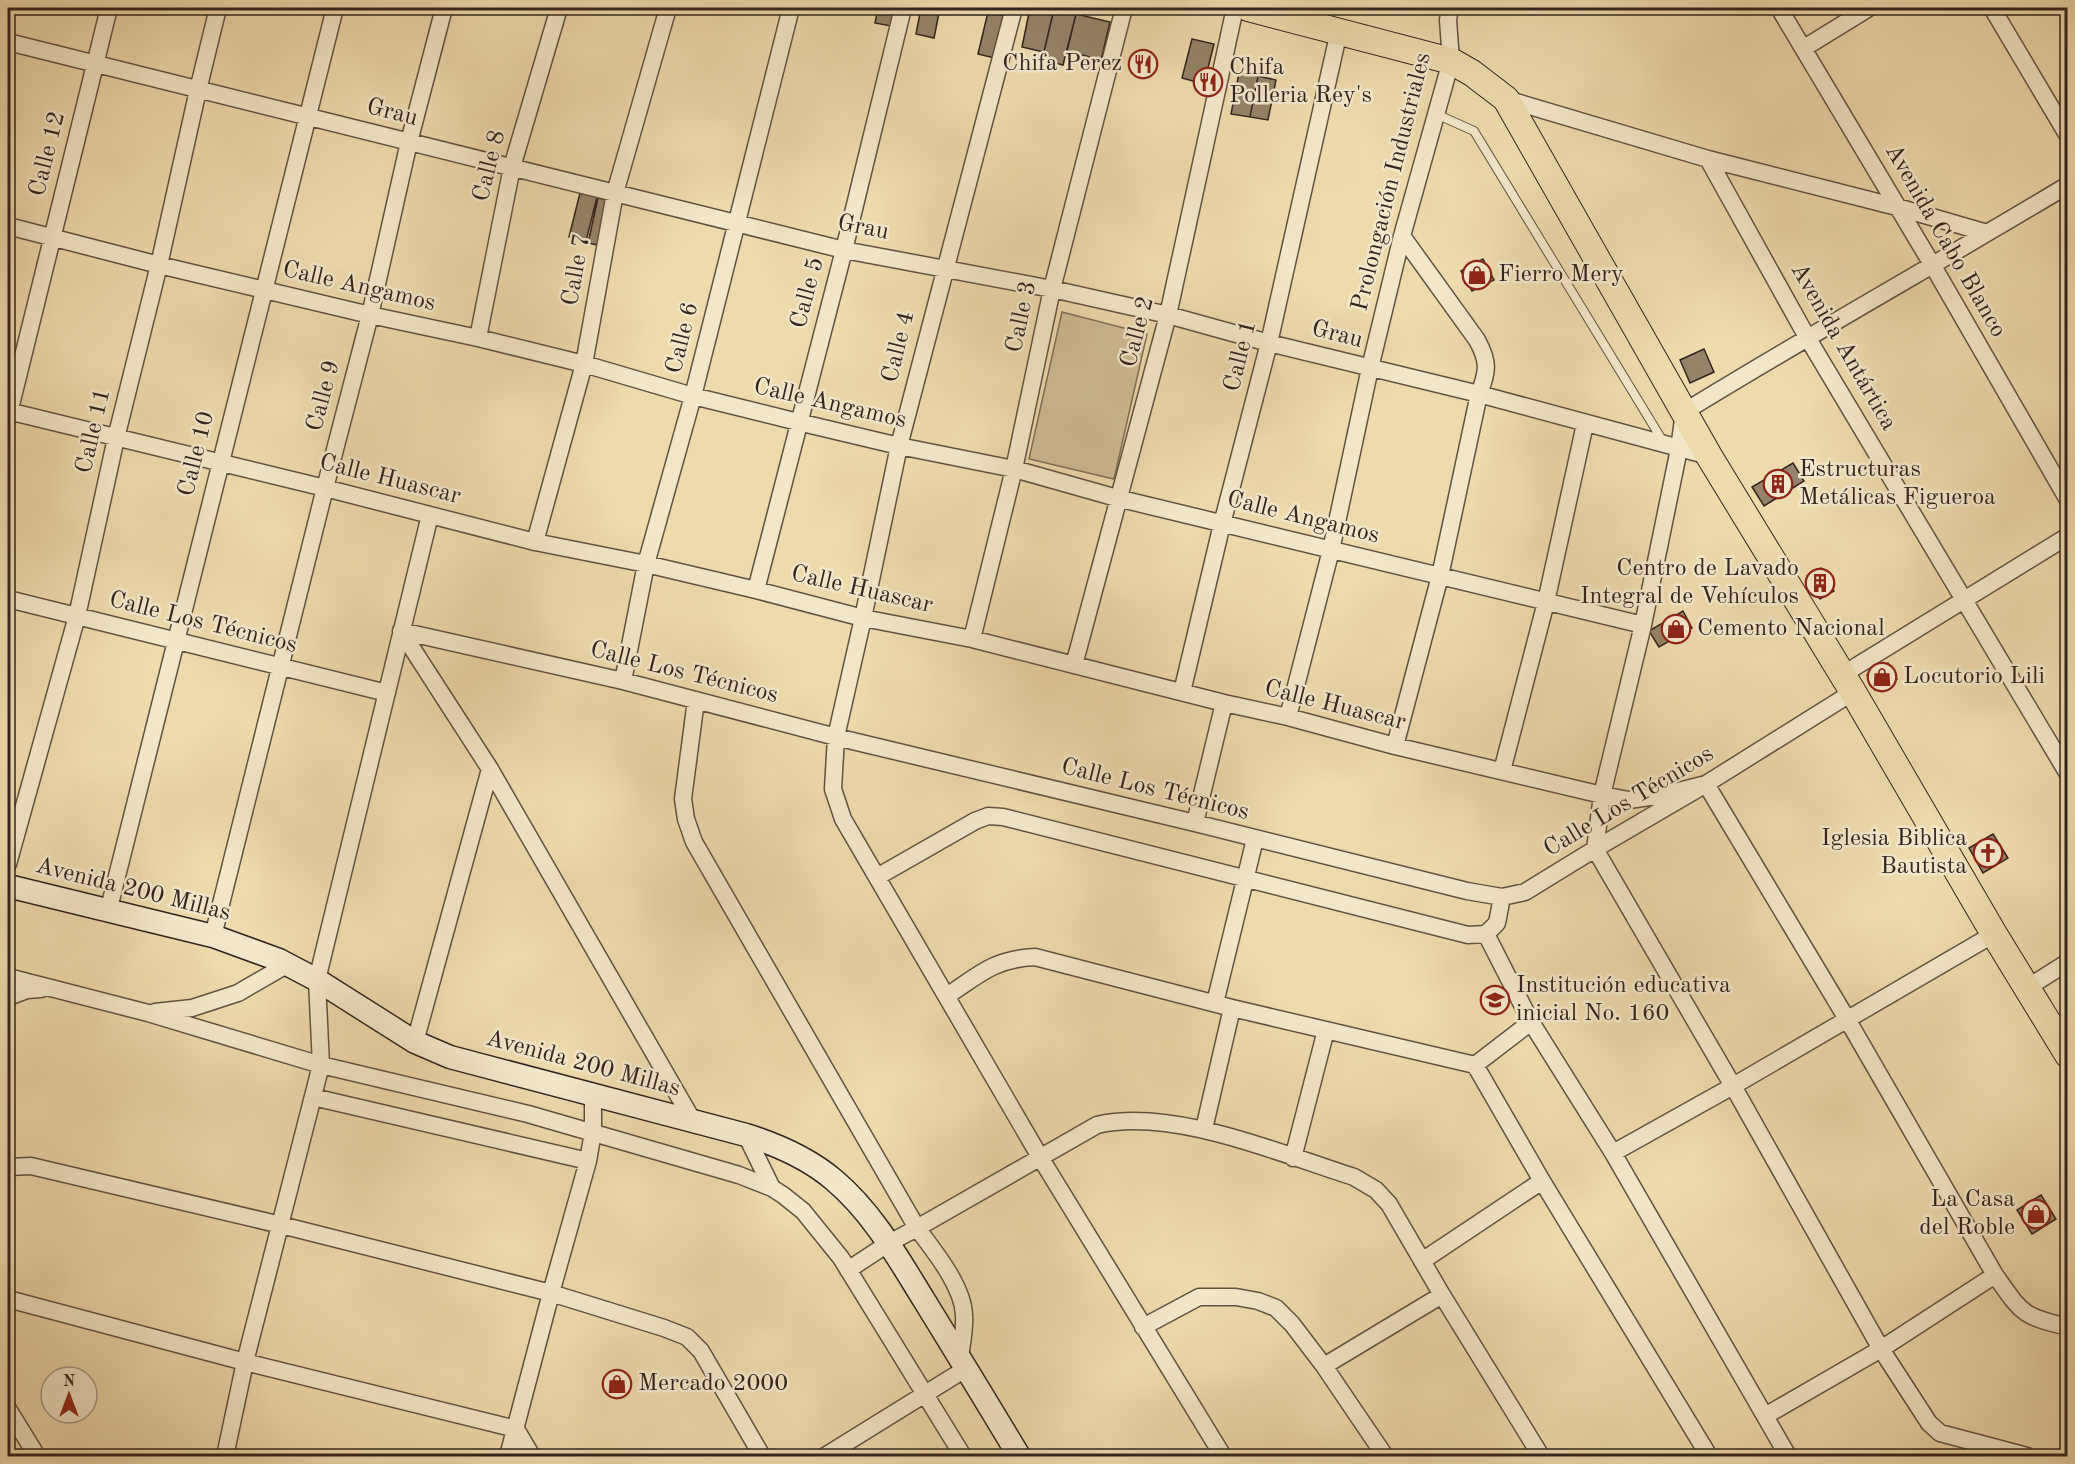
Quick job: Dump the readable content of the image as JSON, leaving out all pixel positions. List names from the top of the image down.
{
  "streets": {
    "main road": ["Avenida 200 Millas"],
    "street": [
      "Grau",
      "Calle 12",
      "Calle 8",
      "Prolongación Industriales",
      "Avenida Cabo Blanco",
      "Calle 7",
      "Calle Angamos",
      "Calle 5",
      "Calle 3",
      "Calle 2",
      "Calle 6",
      "Calle 4",
      "Avenida Antártica",
      "Calle 1",
      "Calle 9",
      "Calle 11",
      "Calle 10",
      "Calle Huascar",
      "Calle Los Técnicos"
    ]
  },
  "crossings": [
    ["Grau", "Calle 12"],
    ["Grau", "Calle 8"],
    ["Grau", "Prolongación Industriales"],
    ["Grau", "Calle 7"],
    ["Grau", "Calle 5"],
    ["Grau", "Calle 3"],
    ["Grau", "Calle 2"],
    ["Grau", "Calle 6"],
    ["Grau", "Calle 4"],
    ["Grau", "Calle 1"],
    ["Grau", "Calle 9"],
    ["Grau", "Calle 11"],
    ["Grau", "Calle 10"],
    ["Calle 12", "Calle Angamos"],
    ["Calle 12", "Calle Huascar"],
    ["Calle 8", "Calle Angamos"],
    ["Prolongación Industriales", "Calle Angamos"],
    ["Prolongación Industriales", "Calle Huascar"],
    ["Calle 7", "Calle Angamos"],
    ["Calle 7", "Calle Huascar"],
    ["Calle Angamos", "Calle 5"],
    ["Calle Angamos", "Calle 3"],
    ["Calle Angamos", "Calle 2"],
    ["Calle Angamos", "Calle 6"],
    ["Calle Angamos", "Calle 4"],
    ["Calle Angamos", "Calle 1"],
    ["Calle Angamos", "Calle 9"],
    ["Calle Angamos", "Calle 11"],
    ["Calle Angamos", "Calle 10"],
    ["Calle 5", "Calle Huascar"],
    ["Calle 3", "Calle Huascar"],
    ["Calle 2", "Calle Huascar"],
    ["Calle 6", "Calle Huascar"],
    ["Calle 6", "Calle Los Técnicos"],
    ["Calle 4", "Calle Huascar"],
    ["Calle 4", "Calle Los Técnicos"],
    ["Avenida Antártica", "Calle Los Técnicos"],
    ["Calle 1", "Calle Huascar"],
    ["Calle 9", "Calle Huascar"],
    ["Calle 9", "Calle Los Técnicos"],
    ["Calle 9", "Avenida 200 Millas"],
    ["Calle 11", "Calle Huascar"],
    ["Calle 11", "Calle Los Técnicos"],
    ["Calle 10", "Calle Huascar"],
    ["Calle 10", "Calle Los Técnicos"],
    ["Calle 10", "Avenida 200 Millas"],
    ["Calle Huascar", "Calle Los Técnicos"]
  ],
  "places": {
    "restaurant": ["Chifa Perez", "Chifa Polleria Rey's"],
    "shop": [
      "Fierro Mery",
      "Cemento Nacional",
      "Locutorio Lili",
      "La Casa del Roble",
      "Mercado 2000"
    ],
    "building": ["Estructuras Metálicas Figueroa", "Centro de Lavado Integral de Vehículos"],
    "church": ["Iglesia Biblica Bautista"],
    "school or university": ["Institución educativa inicial No. 160"]
  },
  "north": "top"
}
